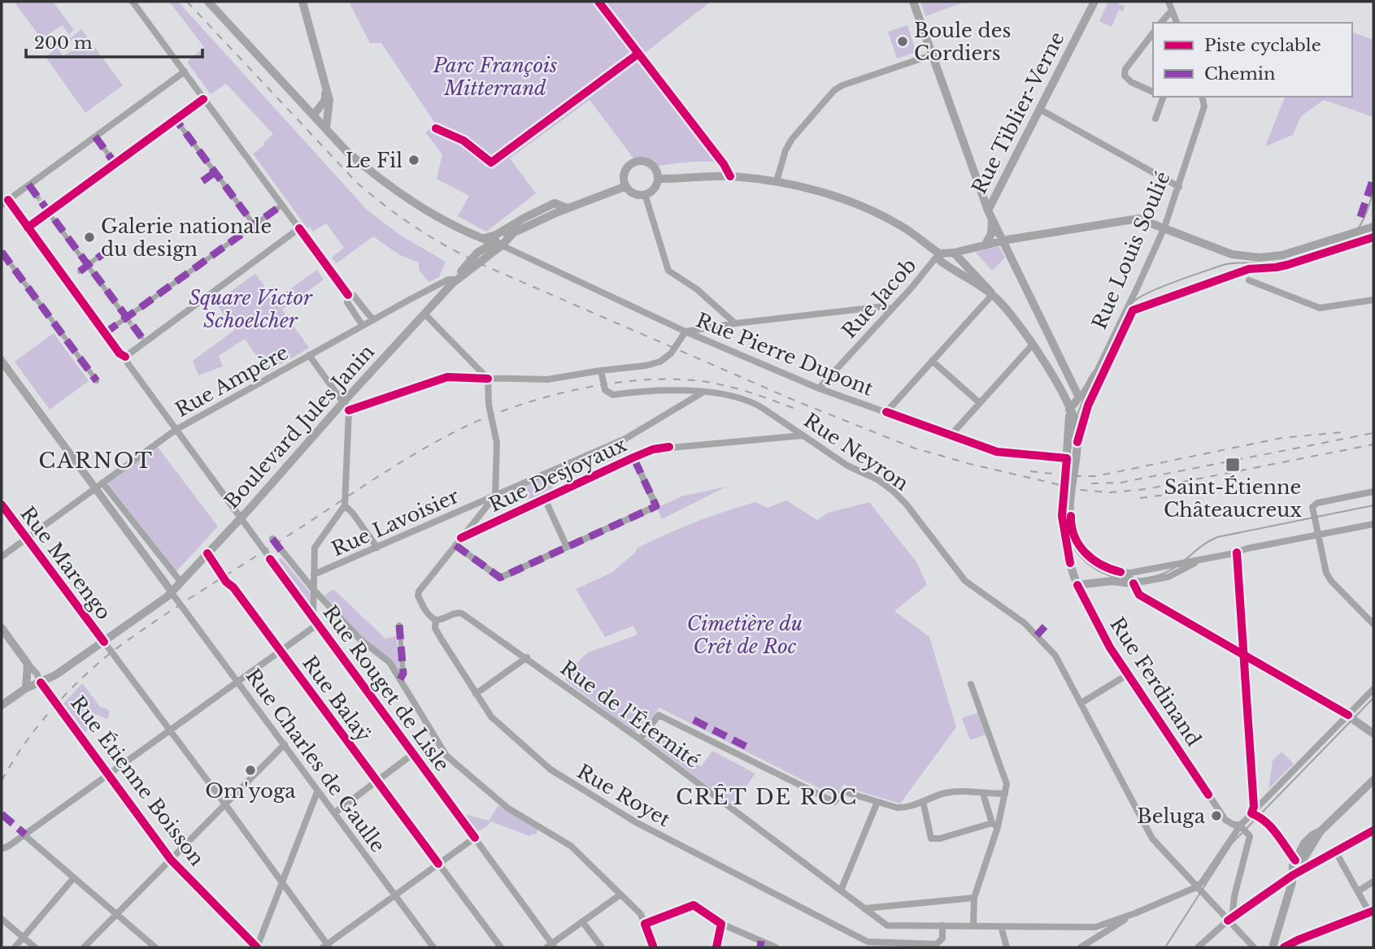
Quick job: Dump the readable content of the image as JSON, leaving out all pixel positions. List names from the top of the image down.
{
  "streets": {
    "main road": [
      "Rue Tiblier-Verne",
      "Rue Louis Soulié",
      "Boulevard Jules Janin",
      "Rue Ferdinand"
    ],
    "street": [
      "Rue Jacob",
      "Rue Pierre Dupont",
      "Rue Ampère",
      "Rue Neyron",
      "Rue Desjoyaux",
      "Rue Lavoisier",
      "Rue Marengo",
      "Rue Rouget de Lisle",
      "Rue Balaÿ",
      "Rue de l'Éternité",
      "Rue Charles de Gaulle",
      "Rue Étienne Boisson",
      "Rue Royet"
    ]
  },
  "crossings": [
    ["Rue Jacob", "Rue Pierre Dupont"],
    ["Rue Pierre Dupont", "Boulevard Jules Janin"],
    ["Rue Ampère", "Boulevard Jules Janin"],
    ["Rue Ampère", "Rue Marengo"],
    ["Rue Ampère", "Rue Rouget de Lisle"],
    ["Rue Ampère", "Rue Charles de Gaulle"],
    ["Boulevard Jules Janin", "Rue Marengo"],
    ["Boulevard Jules Janin", "Rue Rouget de Lisle"],
    ["Boulevard Jules Janin", "Rue Balaÿ"],
    ["Boulevard Jules Janin", "Rue Charles de Gaulle"],
    ["Boulevard Jules Janin", "Rue Étienne Boisson"],
    ["Rue Neyron", "Rue Desjoyaux"],
    ["Rue Neyron", "Rue Lavoisier"],
    ["Rue de l'Éternité", "Rue Royet"]
  ],
  "districts": ["CARNOT", "CRÊT DE ROC"],
  "parks": ["Parc François Mitterrand", "Square Victor Schoelcher", "Cimetière du Crêt de Roc"],
  "places": {
    "other": [
      "Boule des Cordiers",
      "Le Fil",
      "Galerie nationale du design",
      "Om'yoga",
      "Beluga"
    ],
    "transit": ["Saint-Étienne Châteaucreux"]
  },
  "legend": ["Piste cyclable", "Chemin"],
  "scale_bar": "200 m"
}
